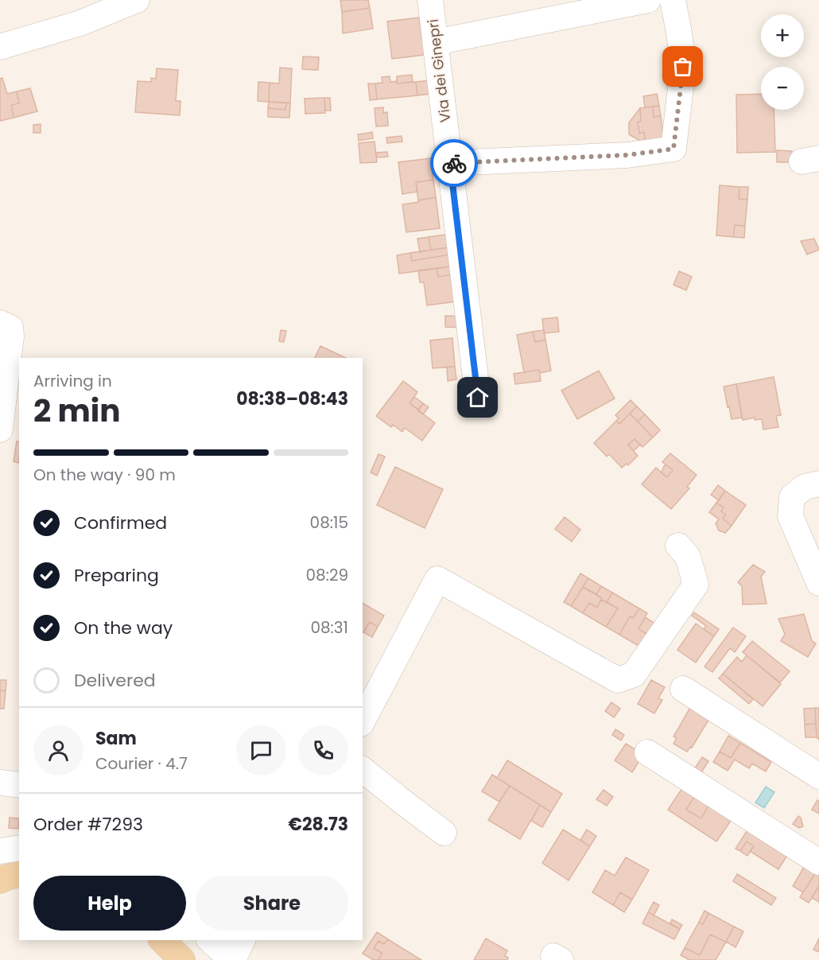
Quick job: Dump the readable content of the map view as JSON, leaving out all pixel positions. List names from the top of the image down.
{
  "streets": {
    "street": ["Via dei Ginepri"]
  },
  "page": {
    "map_buttons": ["+", "−"],
    "heading": ["2 min", "Arriving in", "08:38–08:43"],
    "panel": [
      "Sam",
      "Courier · 4.7",
      "Order #7293",
      "€28.73"
    ],
    "bar": "On the way · 90 m",
    "list": [
      ["Confirmed", "08:15"],
      ["Preparing", "08:29"],
      ["On the way", "08:31"],
      "Delivered"
    ],
    "buttons": ["Help", "Share"]
  }
}
